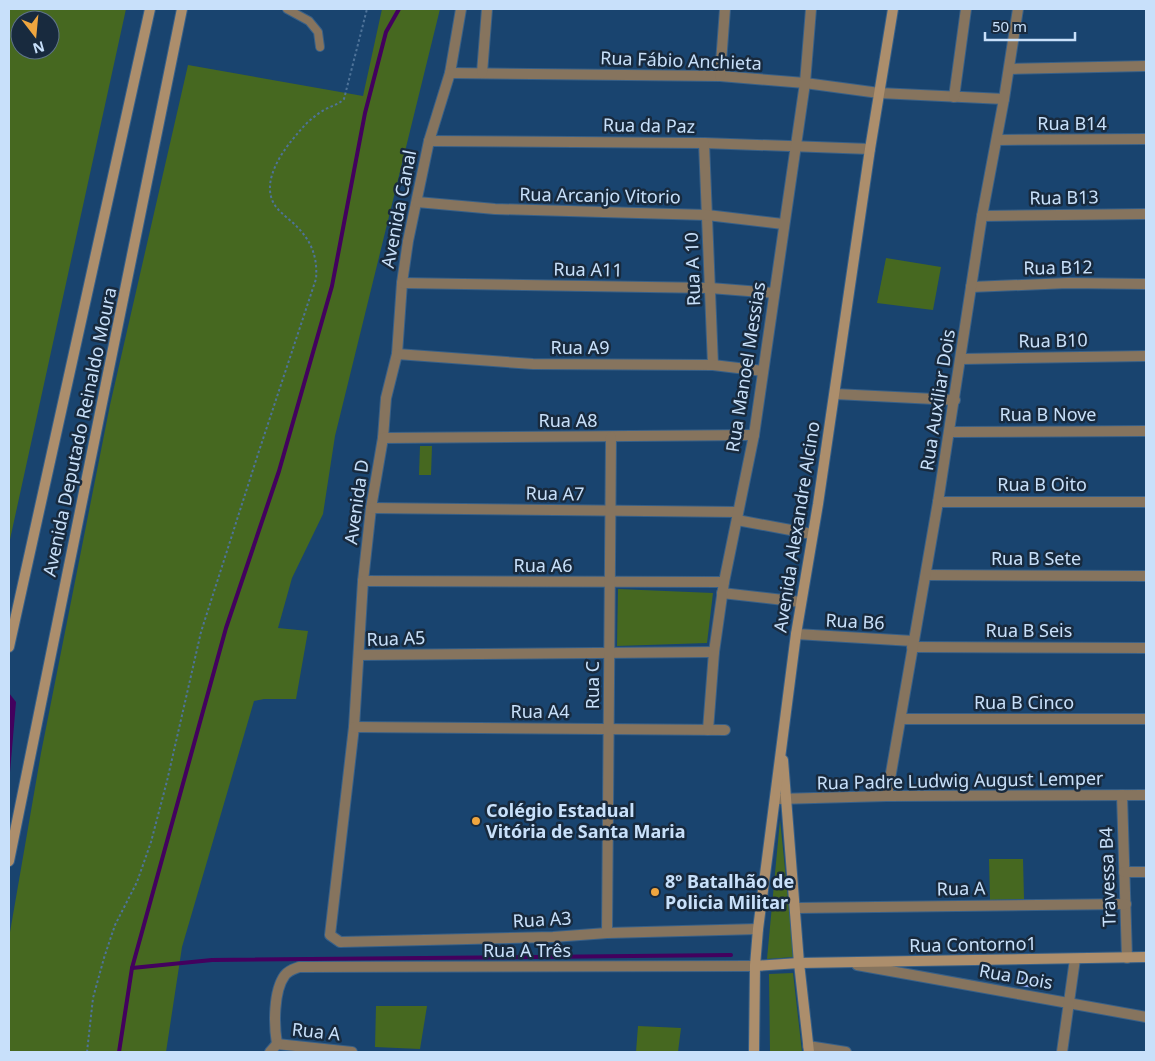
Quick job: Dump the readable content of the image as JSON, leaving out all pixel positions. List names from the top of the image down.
{
  "streets": {
    "street": [
      "Rua Fábio Anchieta",
      "Rua B14",
      "Rua da Paz",
      "Rua Arcanjo Vitorio",
      "Rua B13",
      "Avenida Canal",
      "Rua B12",
      "Rua A 10",
      "Rua A11",
      "Rua B10",
      "Rua A9",
      "Rua Manoel Messias",
      "Rua Auxiliar Dois",
      "Rua B Nove",
      "Rua A8",
      "Avenida Deputado Reinaldo Moura",
      "Rua B Oito",
      "Rua A7",
      "Avenida D",
      "Avenida Alexandre Alcino",
      "Rua B Sete",
      "Rua A6",
      "Rua B6",
      "Rua B Seis",
      "Rua A5",
      "Rua C",
      "Rua B Cinco",
      "Rua A4",
      "Rua Padre Ludwig August Lemper",
      "Travessa B4",
      "Rua A",
      "Rua A3",
      "Rua Contorno1",
      "Rua A Três",
      "Rua Dois"
    ]
  },
  "crossings": [
    ["Rua Fábio Anchieta", "Rua Manoel Messias"],
    ["Rua Fábio Anchieta", "Rua Auxiliar Dois"],
    ["Rua Fábio Anchieta", "Avenida Alexandre Alcino"],
    ["Rua B14", "Rua Auxiliar Dois"],
    ["Rua da Paz", "Avenida Canal"],
    ["Rua da Paz", "Rua A 10"],
    ["Rua da Paz", "Rua Manoel Messias"],
    ["Rua da Paz", "Avenida Alexandre Alcino"],
    ["Rua Arcanjo Vitorio", "Avenida Canal"],
    ["Rua Arcanjo Vitorio", "Rua A 10"],
    ["Rua Arcanjo Vitorio", "Rua Manoel Messias"],
    ["Rua B13", "Rua Auxiliar Dois"],
    ["Avenida Canal", "Rua A11"],
    ["Avenida Canal", "Rua A9"],
    ["Avenida Canal", "Avenida D"],
    ["Rua B12", "Rua Auxiliar Dois"],
    ["Rua A 10", "Rua A11"],
    ["Rua A 10", "Rua A9"],
    ["Rua A11", "Rua Manoel Messias"],
    ["Rua B10", "Rua Auxiliar Dois"],
    ["Rua A9", "Rua Manoel Messias"],
    ["Rua A9", "Avenida D"],
    ["Rua Manoel Messias", "Rua A8"],
    ["Rua Manoel Messias", "Rua A7"],
    ["Rua Manoel Messias", "Rua A6"],
    ["Rua Manoel Messias", "Rua A5"],
    ["Rua Manoel Messias", "Rua A4"],
    ["Rua Auxiliar Dois", "Rua B Nove"],
    ["Rua Auxiliar Dois", "Rua B Oito"],
    ["Rua Auxiliar Dois", "Rua B Sete"],
    ["Rua Auxiliar Dois", "Rua B6"],
    ["Rua Auxiliar Dois", "Rua B Seis"],
    ["Rua Auxiliar Dois", "Rua B Cinco"],
    ["Rua Auxiliar Dois", "Rua Padre Ludwig August Lemper"],
    ["Rua A8", "Avenida D"],
    ["Rua A8", "Rua C"],
    ["Rua A7", "Avenida D"],
    ["Rua A7", "Avenida Alexandre Alcino"],
    ["Rua A7", "Rua C"],
    ["Avenida D", "Rua A6"],
    ["Avenida D", "Rua A5"],
    ["Avenida Alexandre Alcino", "Rua A6"],
    ["Avenida Alexandre Alcino", "Rua B6"],
    ["Avenida Alexandre Alcino", "Rua Padre Ludwig August Lemper"],
    ["Avenida Alexandre Alcino", "Rua A3"],
    ["Avenida Alexandre Alcino", "Rua Contorno1"],
    ["Avenida Alexandre Alcino", "Rua A Três"],
    ["Rua A6", "Rua C"],
    ["Rua B6", "Rua B Seis"],
    ["Rua A5", "Rua C"],
    ["Rua A5", "Rua A4"],
    ["Rua A5", "Rua A3"],
    ["Rua C", "Rua A4"],
    ["Rua C", "Rua A3"],
    ["Rua Padre Ludwig August Lemper", "Travessa B4"],
    ["Travessa B4", "Rua A"],
    ["Travessa B4", "Rua Contorno1"],
    ["Rua A", "Rua A Três"],
    ["Rua Contorno1", "Rua A Três"],
    ["Rua Contorno1", "Rua Dois"]
  ],
  "places": ["Colégio Estadual Vitória de Santa Maria", "8º Batalhão de Policia Militar"],
  "scale_bar": "50 m",
  "north": "bottom"
}
